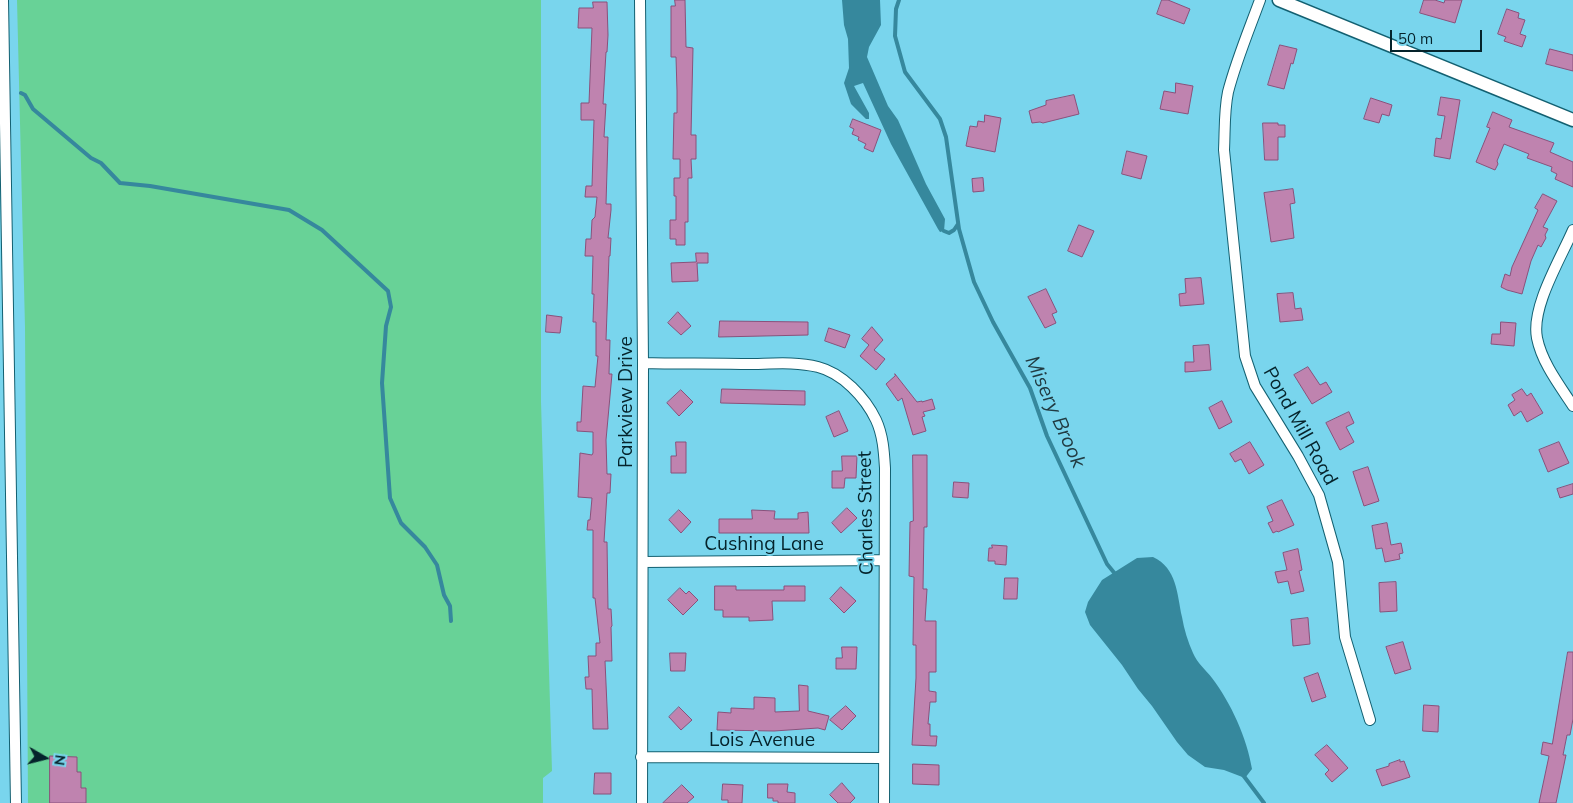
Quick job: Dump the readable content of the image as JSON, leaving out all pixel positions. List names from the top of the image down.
{
  "streets": {
    "street": [
      "Parkview Drive",
      "Pond Mill Road",
      "Charles Street",
      "Cushing Lane",
      "Lois Avenue"
    ]
  },
  "crossings": [
    ["Parkview Drive", "Charles Street"],
    ["Parkview Drive", "Cushing Lane"],
    ["Parkview Drive", "Lois Avenue"],
    ["Charles Street", "Cushing Lane"],
    ["Charles Street", "Lois Avenue"]
  ],
  "water": ["Misery Brook"],
  "scale_bar": "50 m",
  "north": "right"
}
